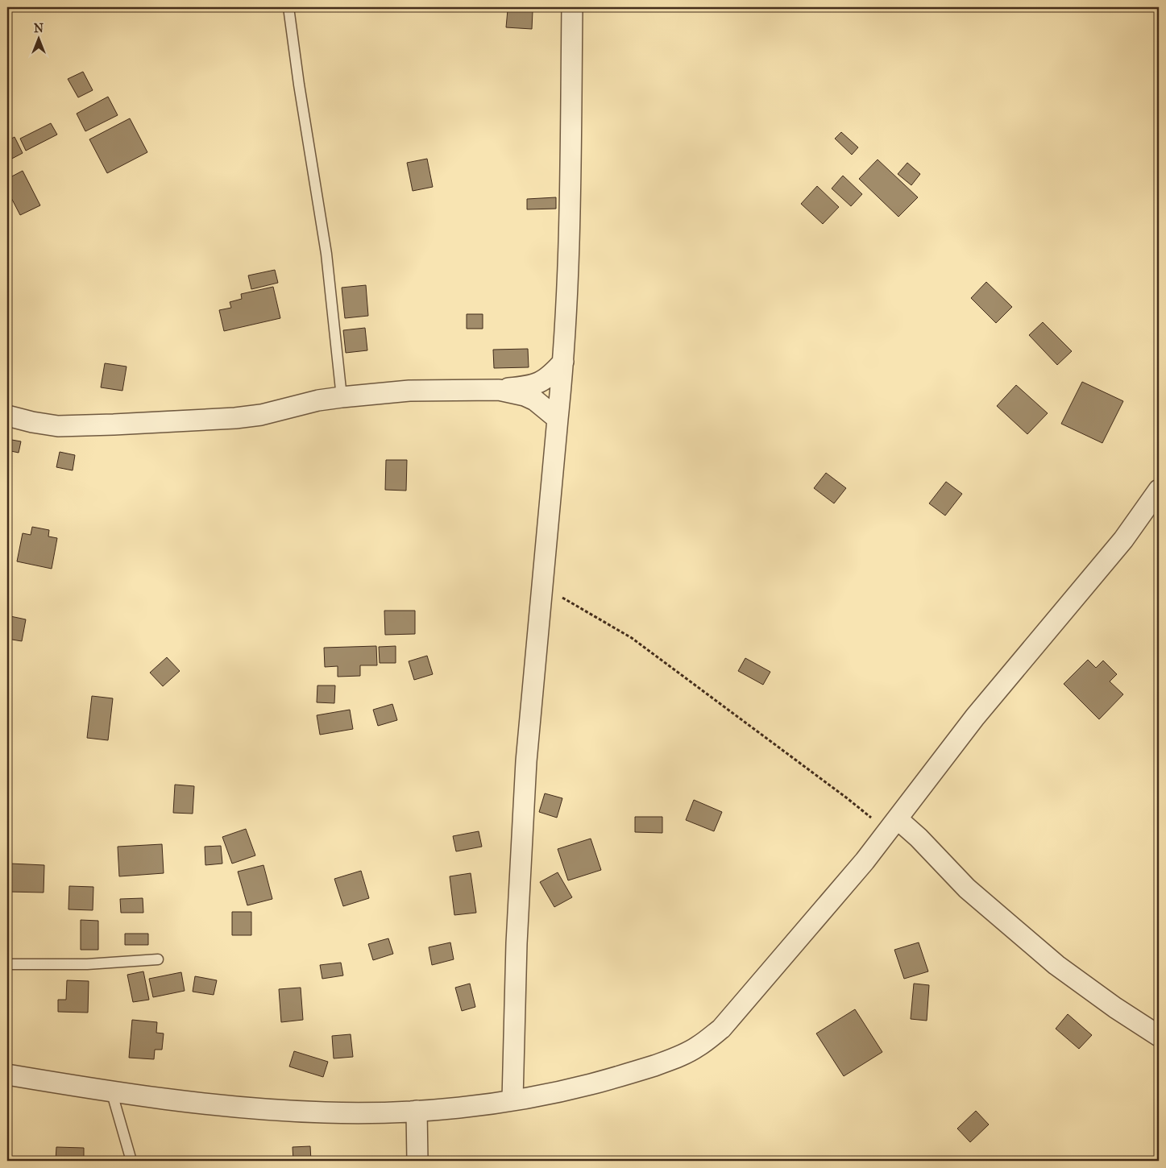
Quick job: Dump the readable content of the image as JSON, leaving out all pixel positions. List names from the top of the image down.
{
  "north": "top"
}
